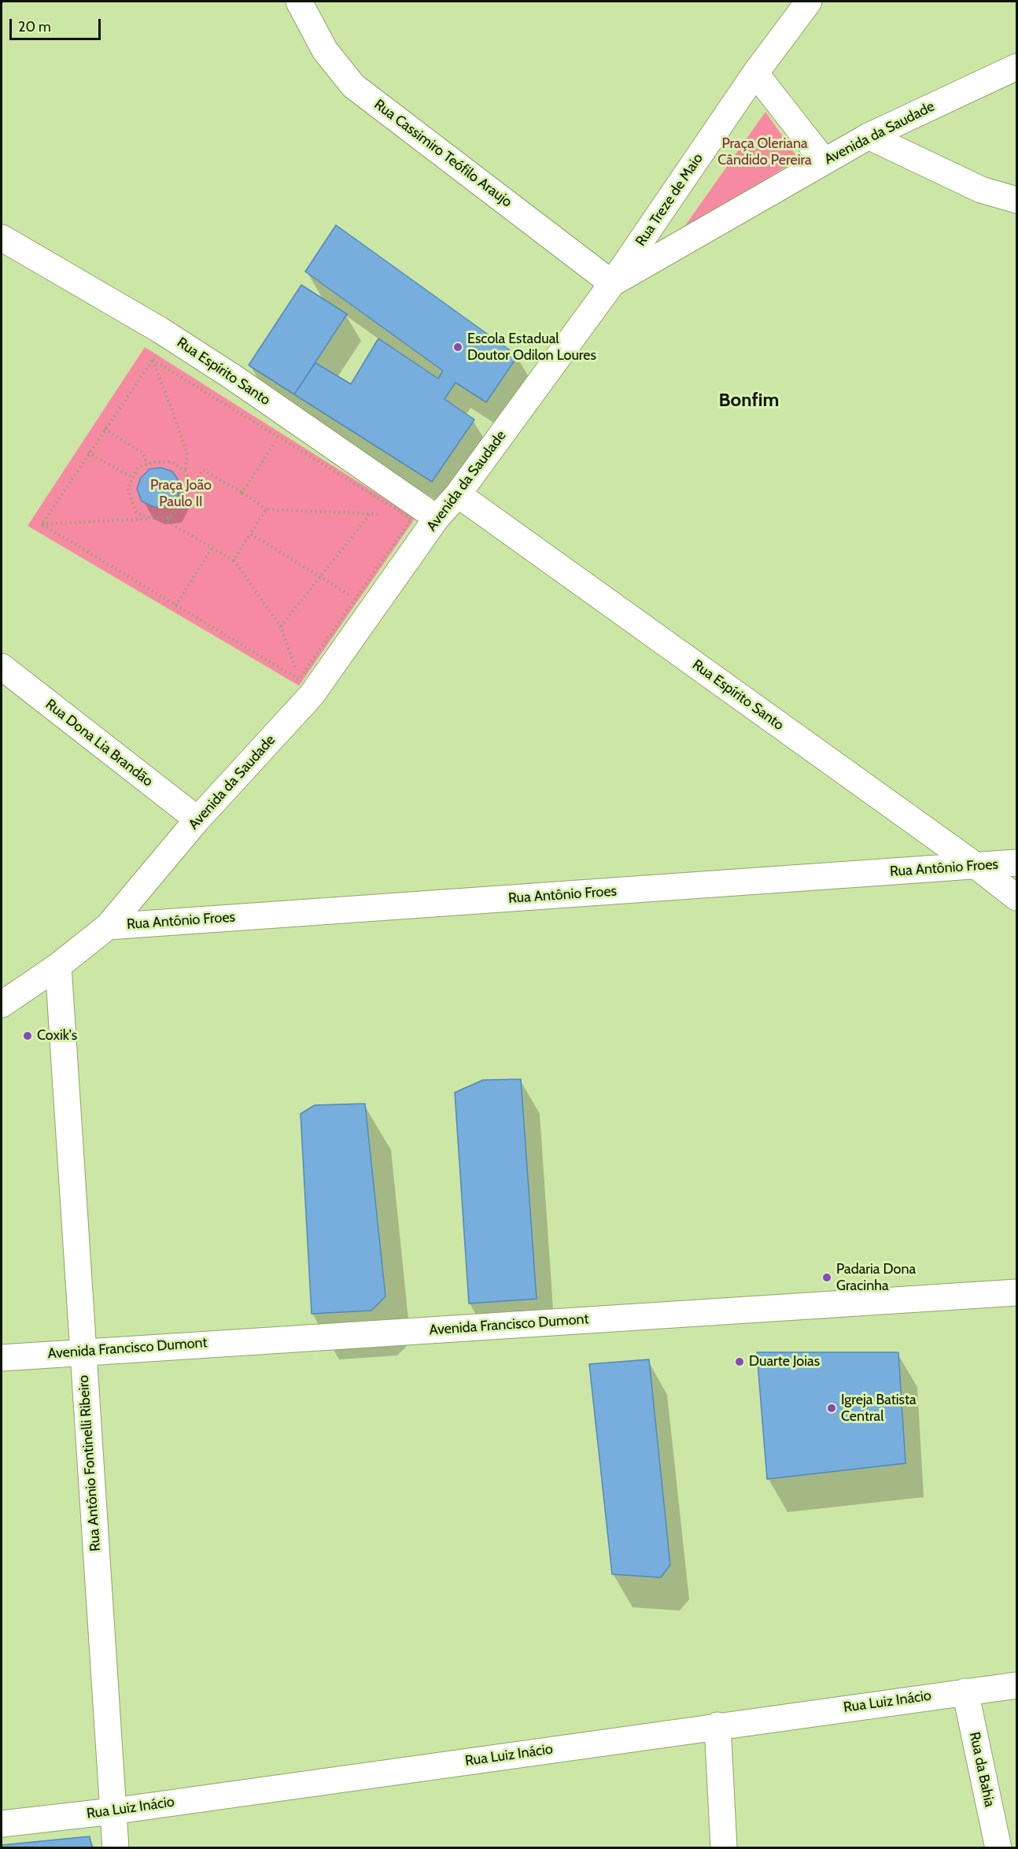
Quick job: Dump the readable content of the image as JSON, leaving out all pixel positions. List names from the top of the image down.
{
  "streets": {
    "street": [
      "Avenida da Saudade",
      "Rua Cassimiro Teófilo Araujo",
      "Rua Treze de Maio",
      "Rua Espírito Santo",
      "Rua Dona Lia Brandão",
      "Rua Antônio Froes",
      "Avenida Francisco Dumont",
      "Rua Antônio Fontinelli Ribeiro",
      "Rua Luiz Inácio",
      "Rua da Bahia"
    ]
  },
  "crossings": [
    ["Avenida da Saudade", "Rua Cassimiro Teófilo Araujo"],
    ["Avenida da Saudade", "Rua Treze de Maio"],
    ["Avenida da Saudade", "Rua Espírito Santo"],
    ["Avenida da Saudade", "Rua Dona Lia Brandão"],
    ["Avenida da Saudade", "Rua Antônio Froes"],
    ["Avenida da Saudade", "Rua Antônio Fontinelli Ribeiro"],
    ["Rua Cassimiro Teófilo Araujo", "Rua Treze de Maio"],
    ["Rua Espírito Santo", "Rua Antônio Froes"],
    ["Avenida Francisco Dumont", "Rua Antônio Fontinelli Ribeiro"],
    ["Rua Antônio Fontinelli Ribeiro", "Rua Luiz Inácio"],
    ["Rua Luiz Inácio", "Rua da Bahia"]
  ],
  "districts": ["Bonfim"],
  "parks": ["Praça Oleriana Cândido Pereira", "Praça João Paulo II"],
  "places": [
    "Escola Estadual Doutor Odilon Loures",
    "Coxik's",
    "Padaria Dona Gracinha",
    "Duarte Joias",
    "Igreja Batista Central"
  ],
  "scale_bar": "20 m"
}
